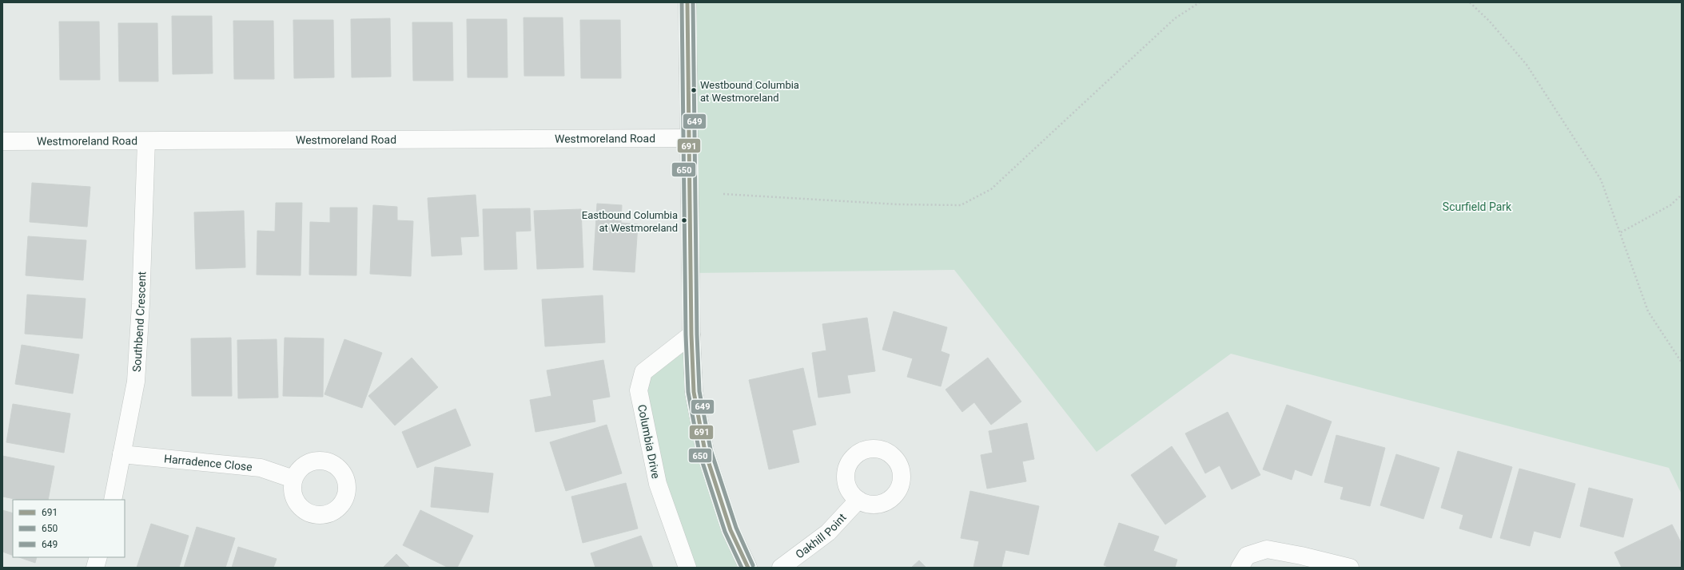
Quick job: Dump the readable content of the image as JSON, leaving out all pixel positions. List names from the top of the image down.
{
  "streets": {
    "street": [
      "Westmoreland Road",
      "Southbend Crescent",
      "Columbia Drive",
      "Harradence Close",
      "Oakhill Point"
    ]
  },
  "crossings": [
    ["Westmoreland Road", "Southbend Crescent"],
    ["Southbend Crescent", "Harradence Close"]
  ],
  "parks": ["Scurfield Park"],
  "places": ["Westbound Columbia at Westmoreland", "Eastbound Columbia at Westmoreland"],
  "lines": ["transit line 691", "transit line 650", "transit line 649"],
  "legend": ["691", "650", "649"]
}
